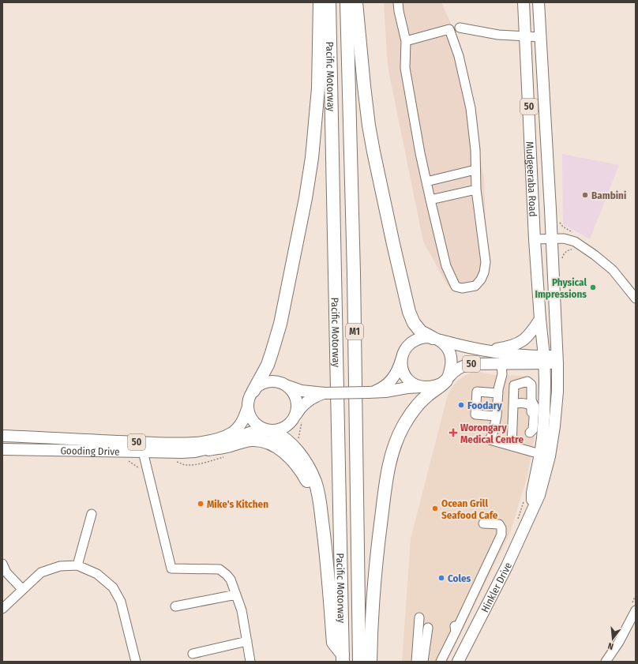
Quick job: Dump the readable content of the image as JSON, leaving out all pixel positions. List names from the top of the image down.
{
  "streets": {
    "highway": ["Pacific Motorway", "M1"],
    "main road": [
      "50",
      "Mudgeeraba Road",
      "Gooding Drive",
      "Hinkler Drive"
    ]
  },
  "crossings": [
    ["50", "Mudgeeraba Road"],
    ["50", "Gooding Drive"],
    ["50", "Hinkler Drive"],
    ["Mudgeeraba Road", "Hinkler Drive"]
  ],
  "places": {
    "other": [
      "Bambini",
      "Physical Impressions",
      "Foodary",
      "Mike's Kitchen",
      "Ocean Grill Seafood Cafe",
      "Coles"
    ],
    "health": ["Worongary Medical Centre"]
  },
  "north": "bottom"
}
